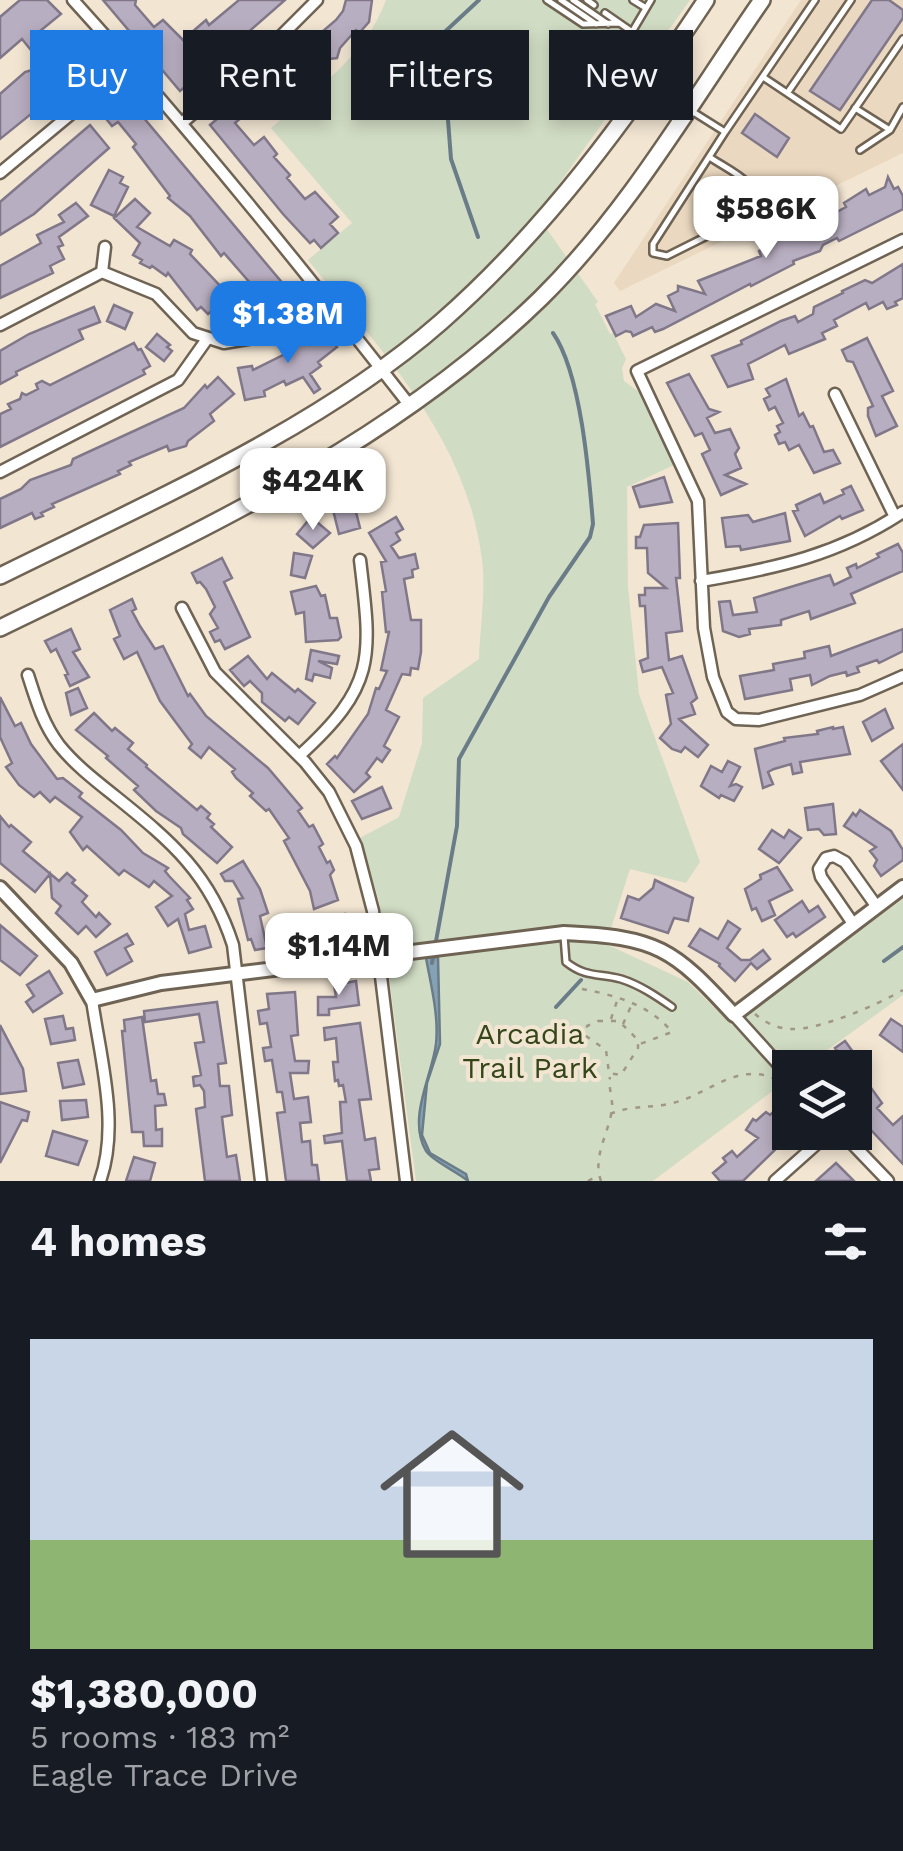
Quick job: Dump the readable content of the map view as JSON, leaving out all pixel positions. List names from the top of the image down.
{
  "parks": ["Arcadia Trail Park"],
  "page": {
    "chip": [
      "Buy",
      "Rent",
      "Filters",
      "New"
    ],
    "price": [
      "$586K",
      "$1.38M",
      "$424K",
      "$1.14M"
    ],
    "heading": "4 homes",
    "list": [
      {
        "name": "$1,380,000",
        "note": "5 rooms · 183 m² · Eagle Trace Drive"
      }
    ]
  }
}
